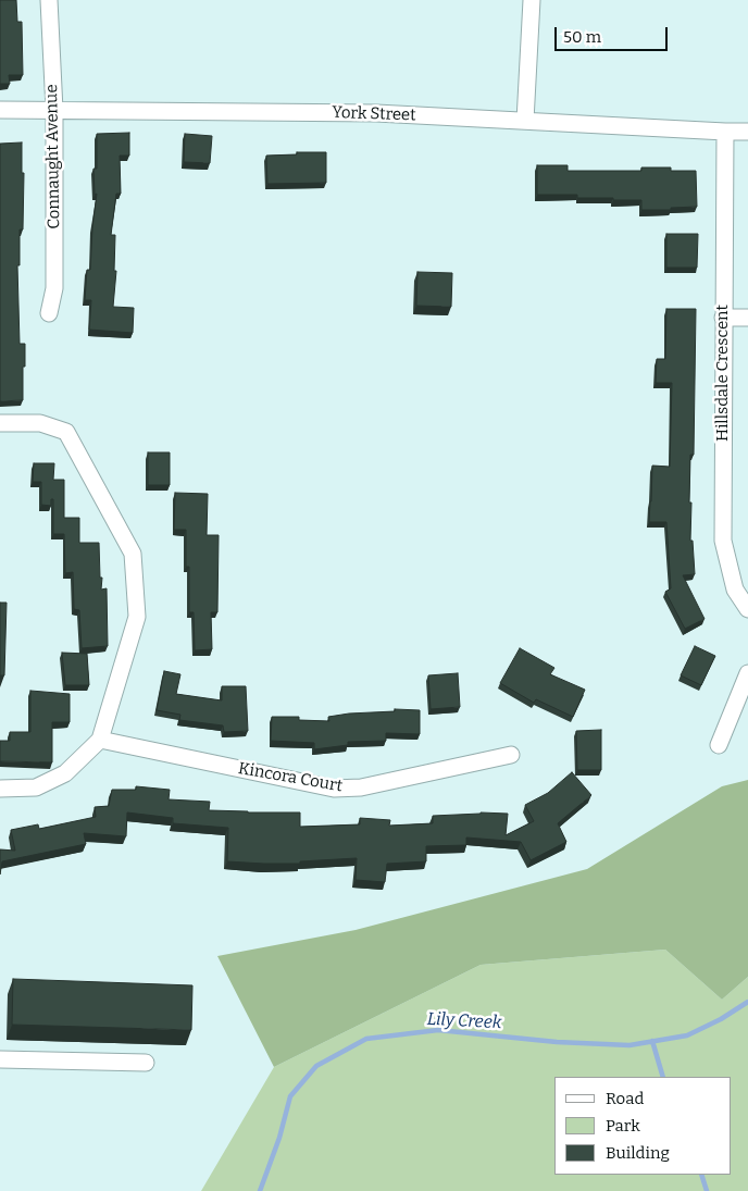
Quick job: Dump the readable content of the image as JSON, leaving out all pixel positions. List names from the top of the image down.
{
  "streets": {
    "street": [
      "York Street",
      "Connaught Avenue",
      "Hillsdale Crescent",
      "Kincora Court"
    ]
  },
  "crossings": [
    ["York Street", "Connaught Avenue"],
    ["York Street", "Hillsdale Crescent"]
  ],
  "water": ["Lily Creek"],
  "legend": ["Road", "Park", "Building"],
  "scale_bar": "50 m"
}
